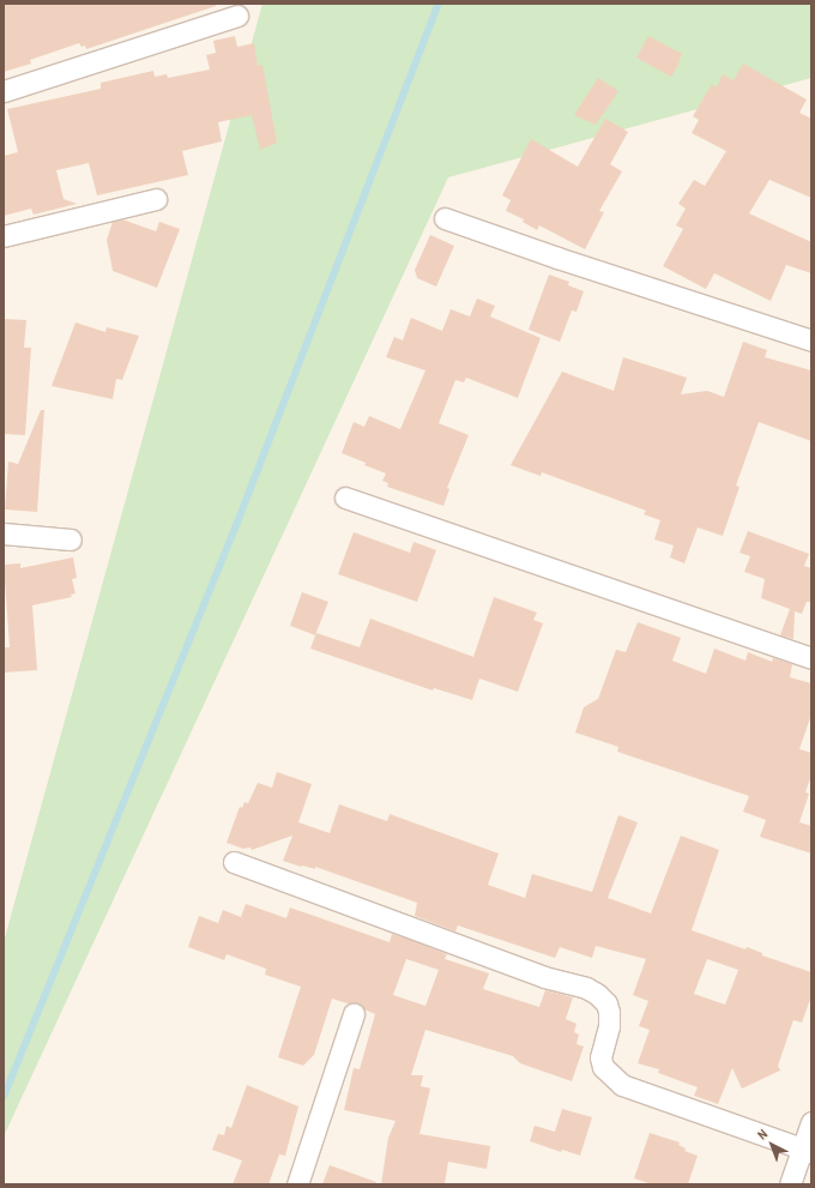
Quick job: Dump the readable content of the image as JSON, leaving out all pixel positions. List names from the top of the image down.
{
  "north": "top left"
}
